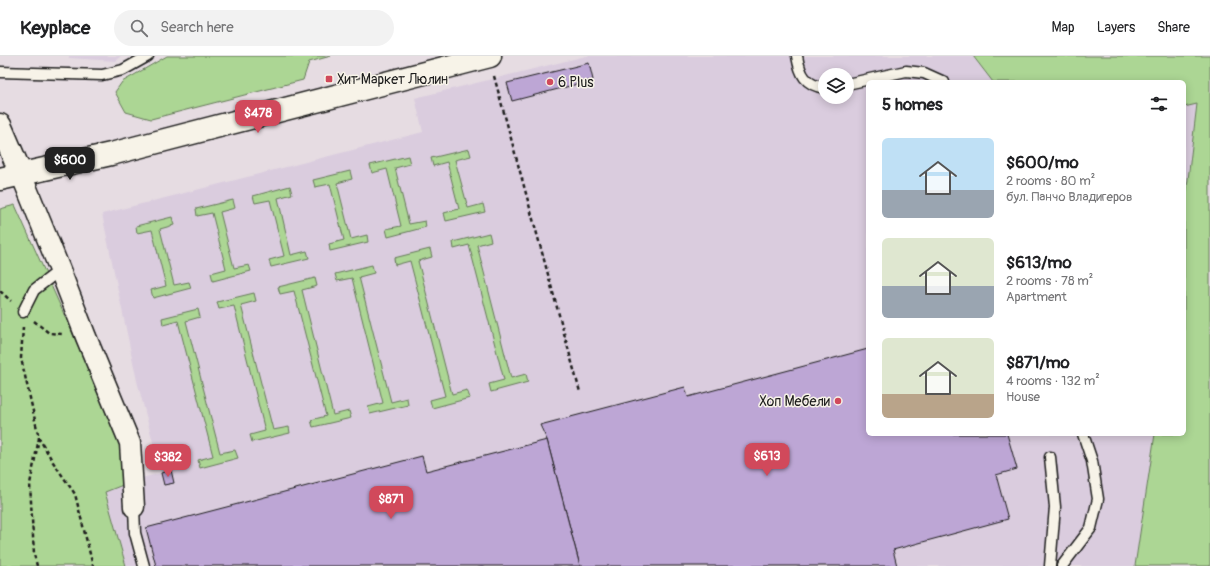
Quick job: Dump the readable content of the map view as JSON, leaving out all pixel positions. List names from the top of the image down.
{
  "places": {
    "transit": ["Хит Маркет Люлин"],
    "other": ["6 Plus", "Хоп Мебели"]
  },
  "page": {
    "header": "Keyplace",
    "search": "Search here",
    "nav": ["Map", "Layers", "Share"],
    "heading": "5 homes",
    "price": [
      "$478",
      "$600",
      "$613",
      "$382",
      "$871"
    ],
    "list": [
      {
        "name": "$600/mo",
        "note": "2 rooms · 80 m² · бул. Панчо Владигеров"
      },
      {
        "name": "$613/mo",
        "note": "2 rooms · 78 m² · Apartment"
      },
      {
        "name": "$871/mo",
        "note": "4 rooms · 132 m² · House"
      }
    ]
  }
}
